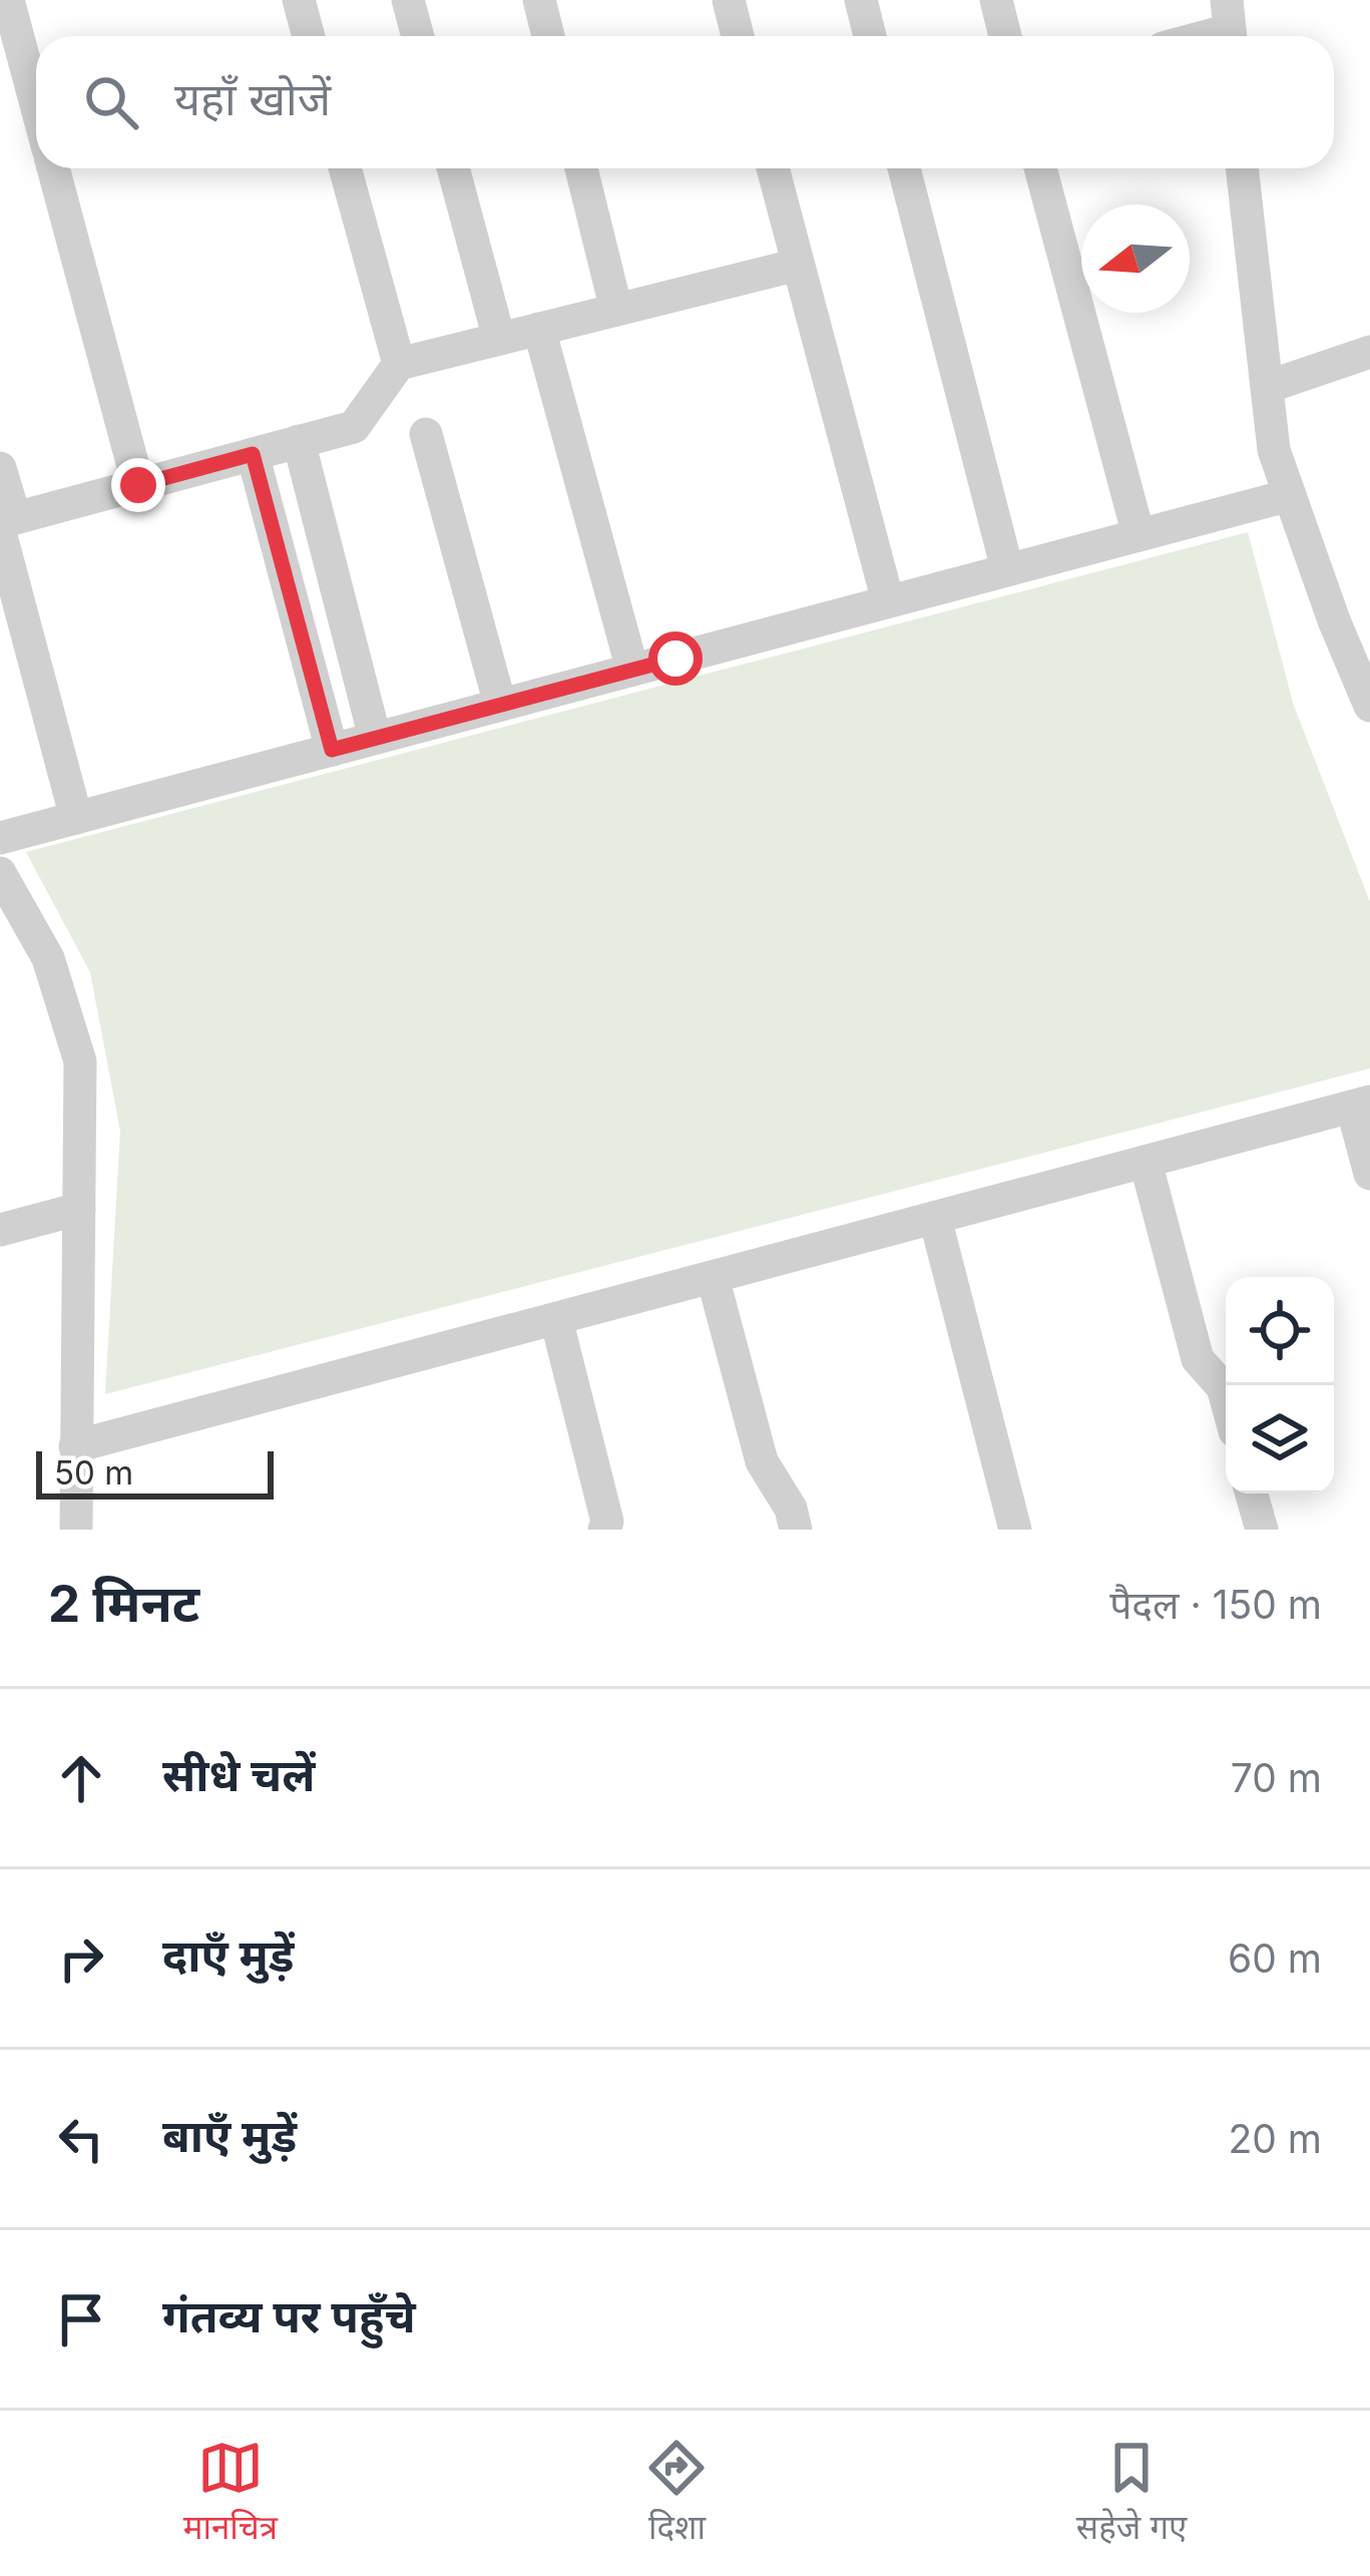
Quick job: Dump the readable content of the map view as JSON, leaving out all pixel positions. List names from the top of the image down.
{
  "scale_bar": "50 m",
  "north": "left",
  "page": {
    "search": "यहाँ खोजें",
    "scale": "50 m",
    "heading": ["2 मिनट", "पैदल · 150 m"],
    "list": [
      ["सीधे चलें", "70 m"],
      ["दाएँ मुड़ें", "60 m"],
      ["बाएँ मुड़ें", "20 m"],
      "गंतव्य पर पहुँचे"
    ],
    "nav": ["मानचित्र", "दिशा", "सहेजे गए"]
  }
}
